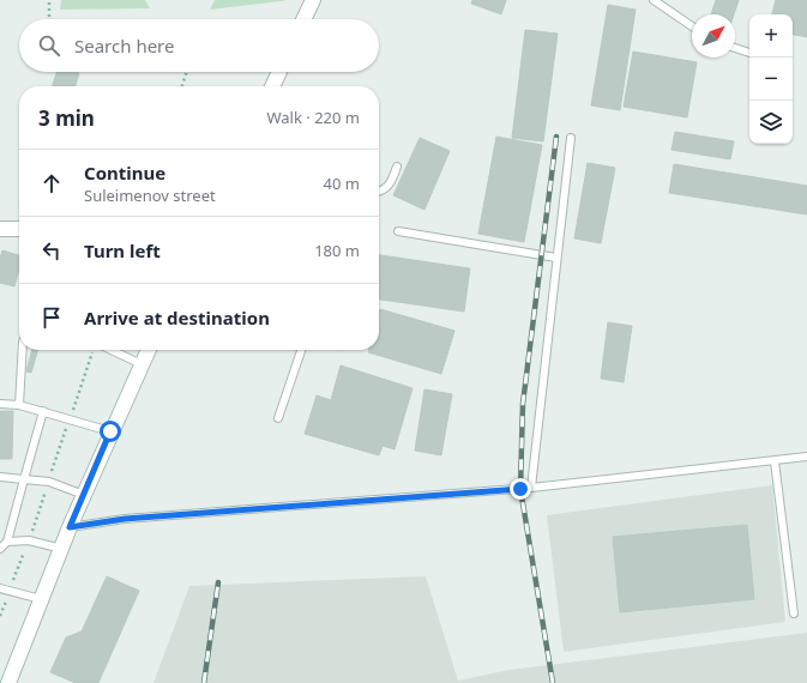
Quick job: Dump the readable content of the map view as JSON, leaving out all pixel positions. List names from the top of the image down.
{
  "north": "top right",
  "page": {
    "map_buttons": ["+", "−"],
    "search": "Search here",
    "heading": ["3 min", "Walk · 220 m"],
    "list": [
      ["Continue", "Suleimenov street", "40 m"],
      ["Turn left", "180 m"],
      "Arrive at destination"
    ]
  }
}
